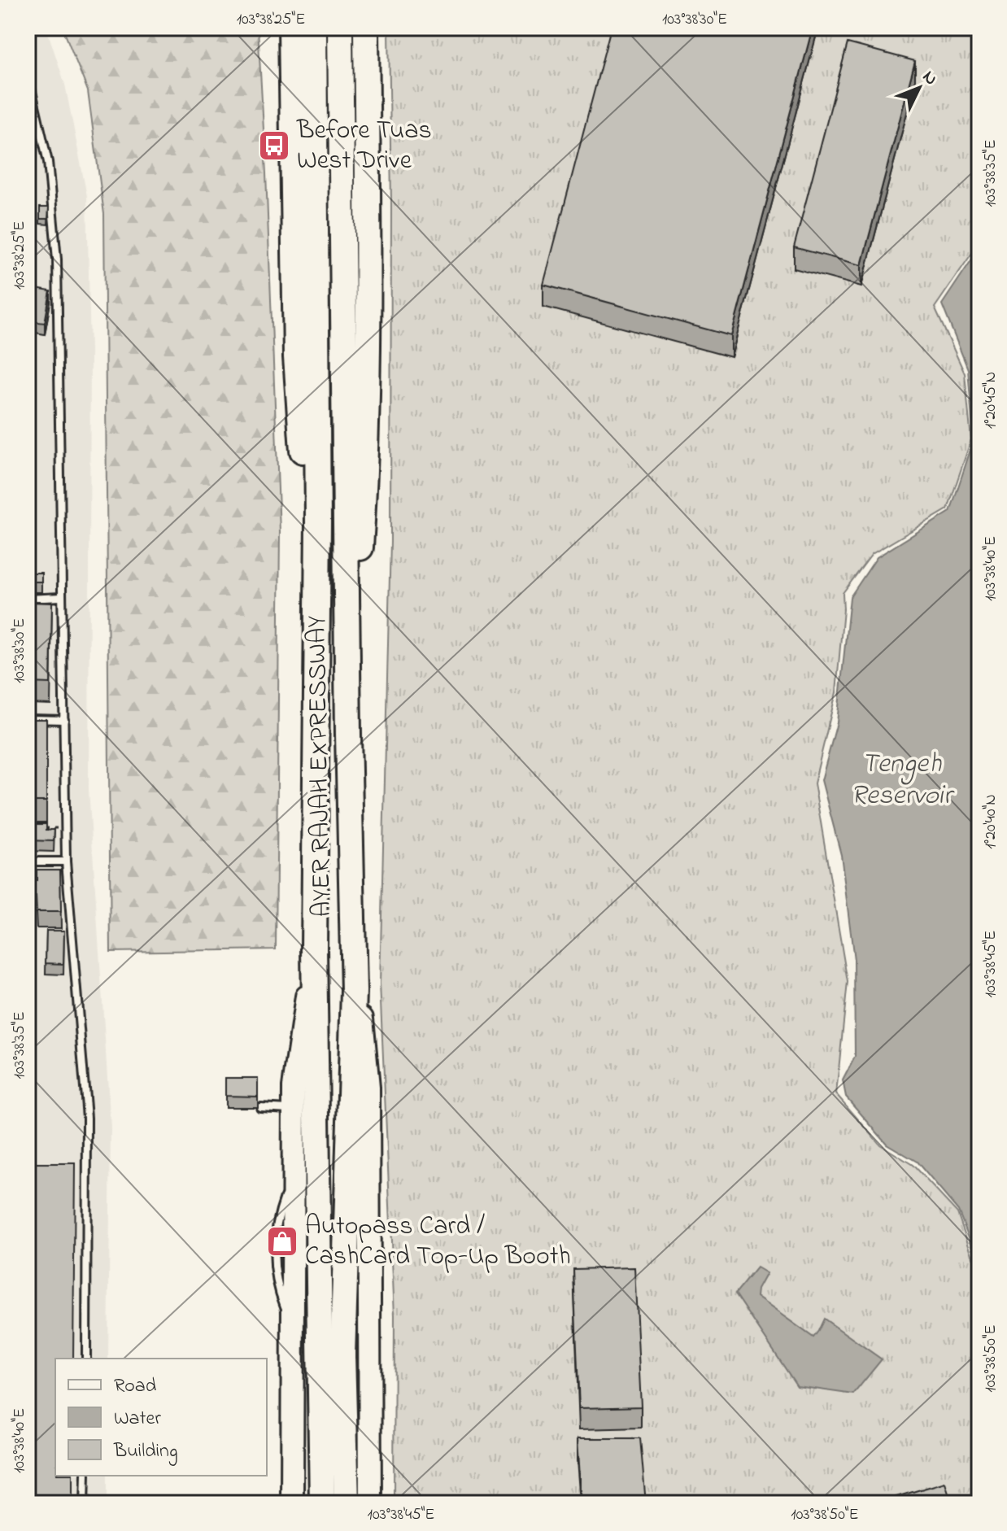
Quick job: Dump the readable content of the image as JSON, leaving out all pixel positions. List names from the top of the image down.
{
  "streets": {
    "highway": ["AYER RAJAH EXPRESSWAY"]
  },
  "water": ["Tengeh Reservoir"],
  "places": {
    "bus stop": ["Before Tuas West Drive"],
    "shop": ["Autopass Card / CashCard Top-Up Booth"]
  },
  "legend": ["Road", "Water", "Building"],
  "north": "top right",
  "coordinates": [
    "103°38'25\"E",
    "103°38'30\"E",
    "103°38'35\"E",
    "1°20'45\"N",
    "103°38'40\"E",
    "1°20'40\"N",
    "103°38'45\"E",
    "103°38'50\"E"
  ]
}
